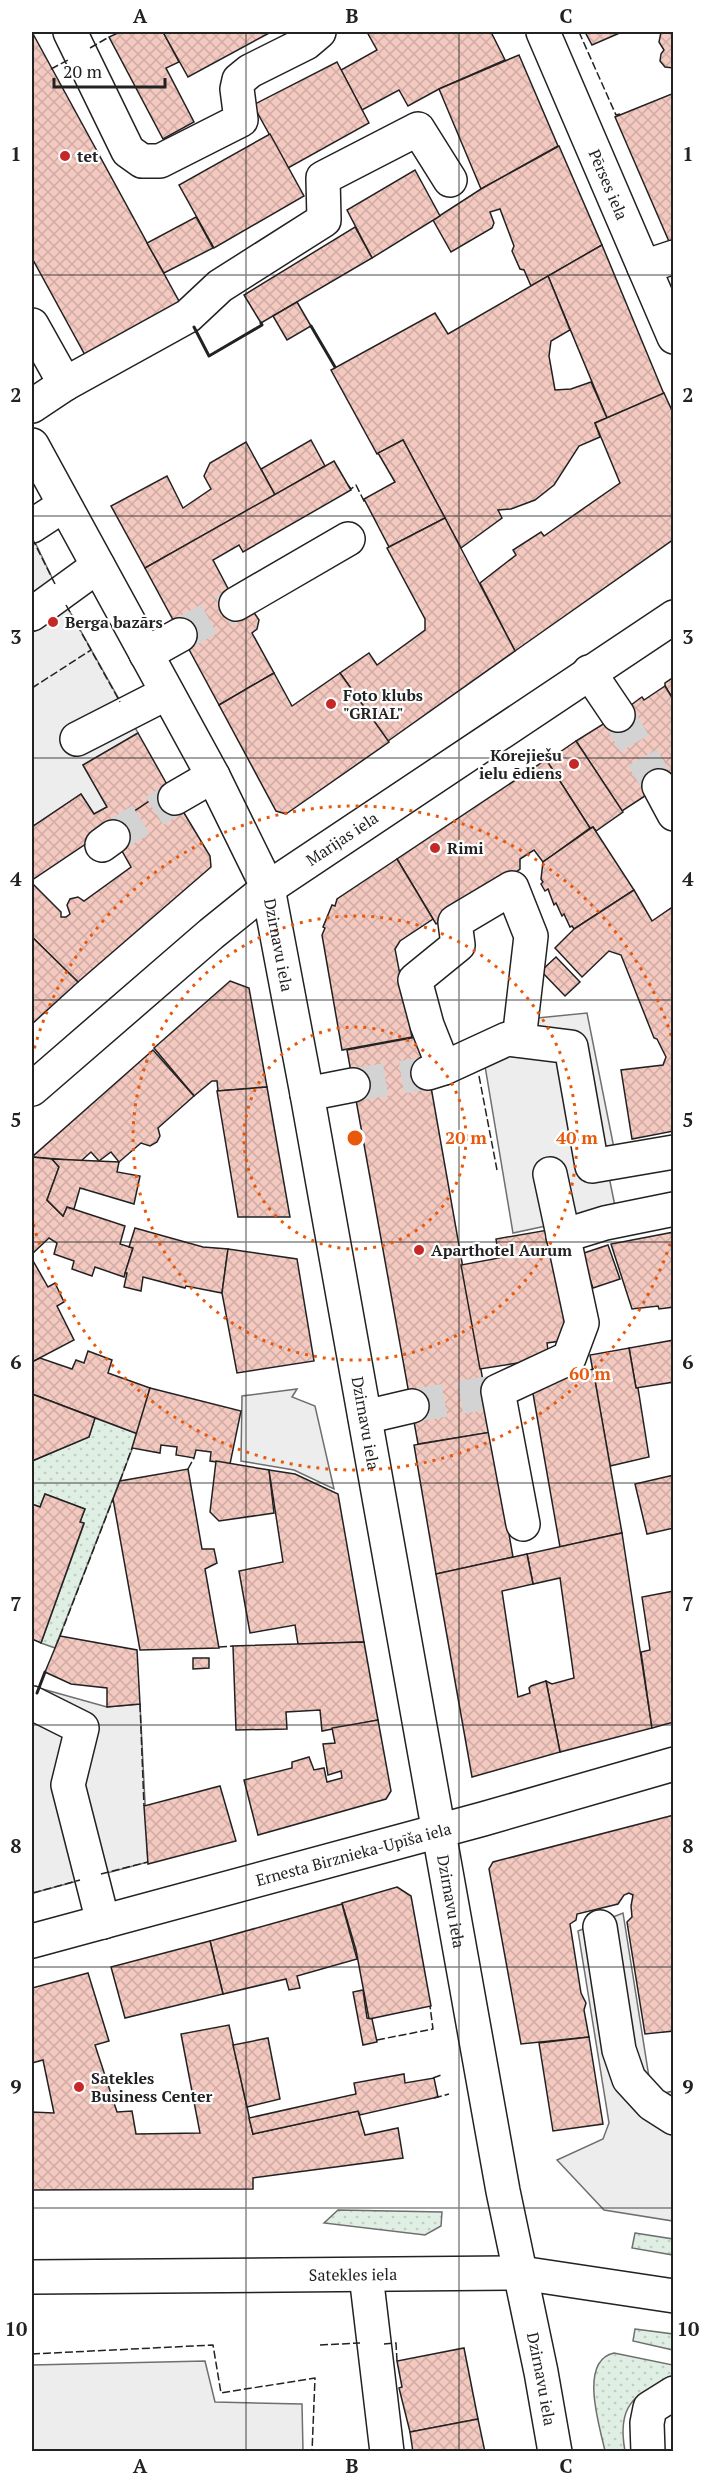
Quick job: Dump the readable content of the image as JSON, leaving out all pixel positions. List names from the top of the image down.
{
  "streets": {
    "main road": [
      "Pērses iela",
      "Marijas iela",
      "Dzirnavu iela",
      "Ernesta Birznieka-Upīša iela",
      "Satekles iela"
    ]
  },
  "crossings": [
    ["Marijas iela", "Dzirnavu iela"],
    ["Dzirnavu iela", "Ernesta Birznieka-Upīša iela"],
    ["Dzirnavu iela", "Satekles iela"]
  ],
  "places": [
    "tet",
    "Berga bazārs",
    "Foto klubs \"GRIAL\"",
    "Korejiešu ielu ēdiens",
    "Rimi",
    "Aparthotel Aurum",
    "Satekles Business Center"
  ],
  "scale_bar": "20 m",
  "grid": {
    "columns": ["A", "B", "C"],
    "rows": [
      "1",
      "2",
      "3",
      "4",
      "5",
      "6",
      "7",
      "8",
      "9",
      "10"
    ]
  },
  "rings": ["20 m", "40 m", "60 m"]
}
